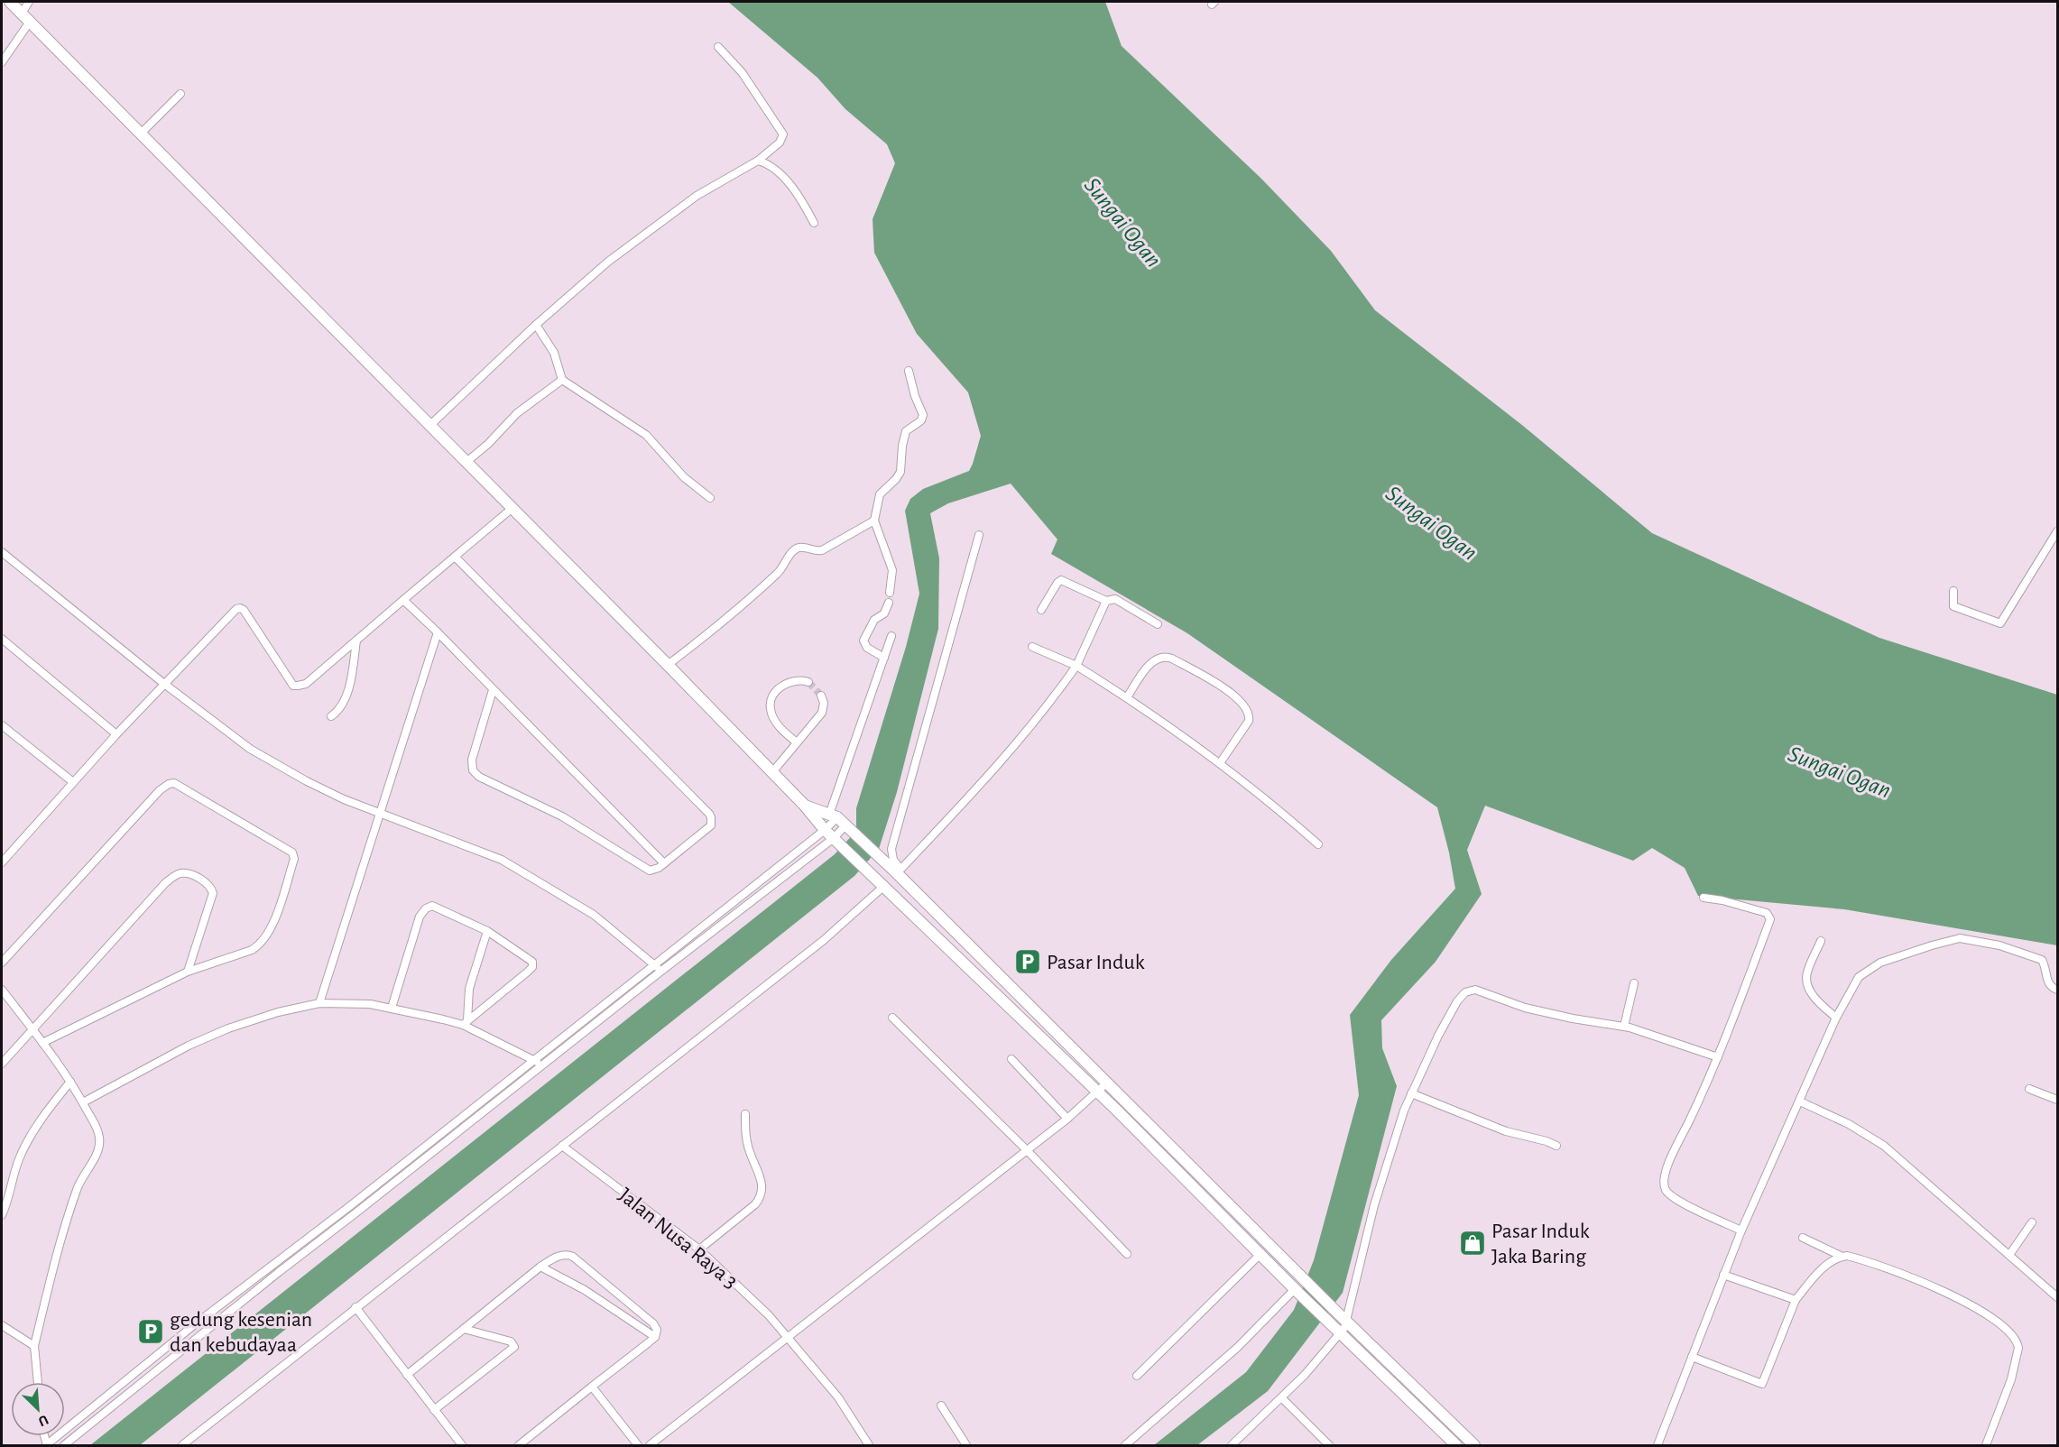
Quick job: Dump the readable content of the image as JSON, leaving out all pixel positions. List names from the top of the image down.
{
  "streets": {
    "street": ["Jalan Nusa Raya 3"]
  },
  "water": ["Sungai Ogan"],
  "places": {
    "parking": ["Pasar Induk", "gedung kesenian dan kebudayaa"],
    "shop": ["Pasar Induk Jaka Baring"]
  },
  "north": "bottom right"
}
